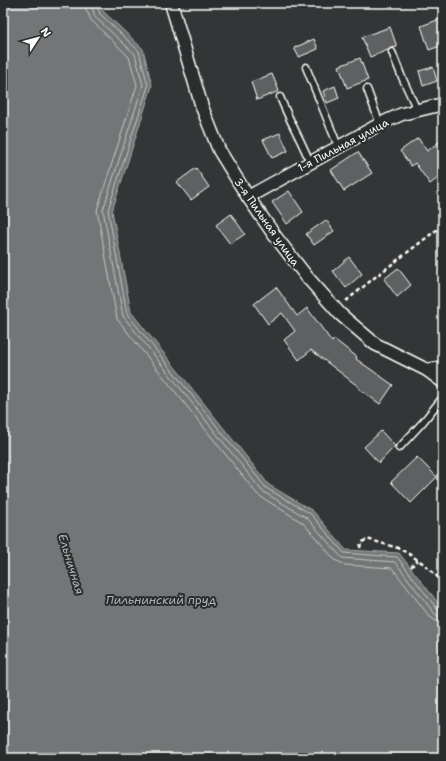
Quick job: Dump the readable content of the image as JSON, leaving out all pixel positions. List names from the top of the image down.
{
  "streets": {
    "street": ["1-я Пильная улица", "3-я Пильная улица"]
  },
  "crossings": [
    ["1-я Пильная улица", "3-я Пильная улица"]
  ],
  "water": ["Ельничная", "Пильнинский пруд"],
  "north": "top right"
}
